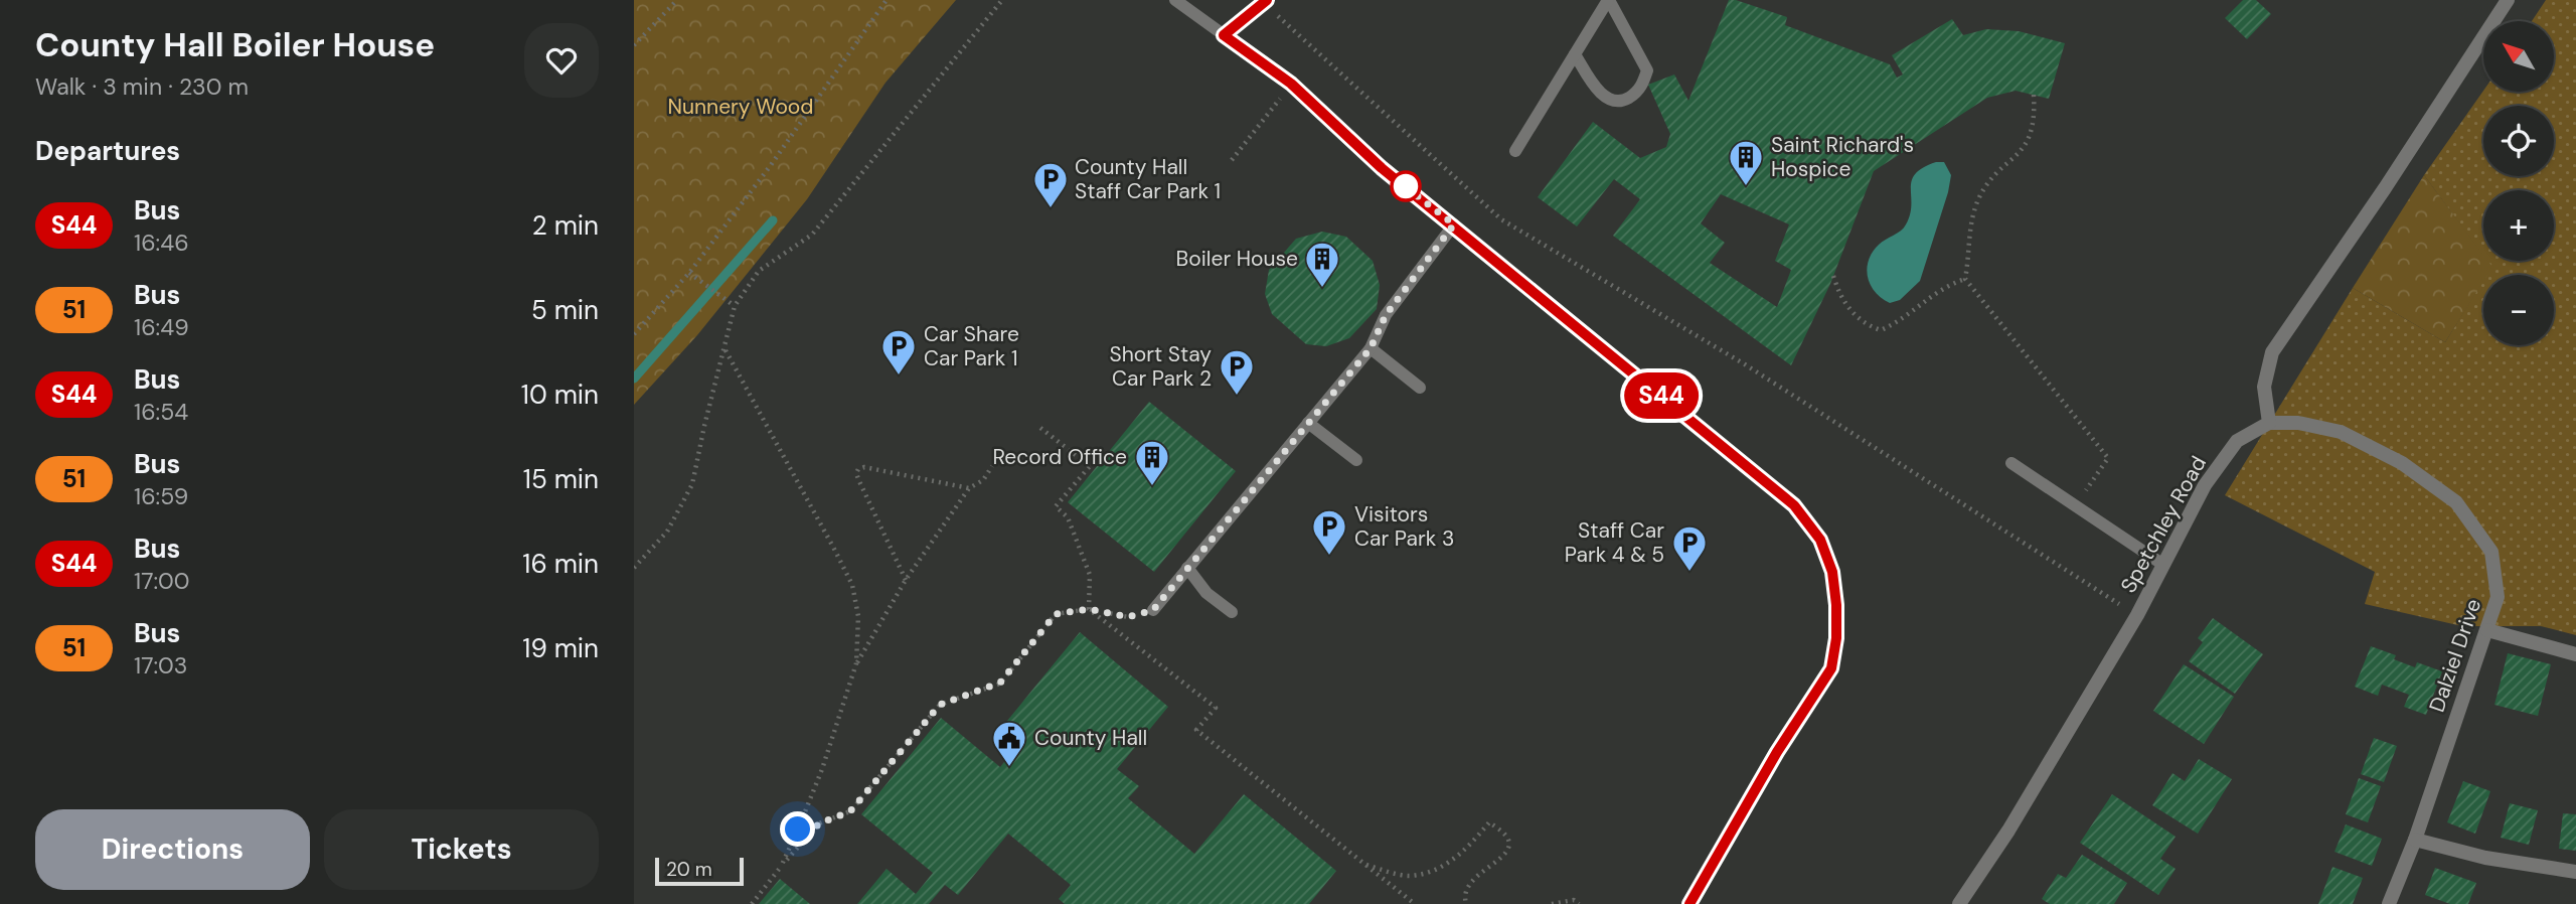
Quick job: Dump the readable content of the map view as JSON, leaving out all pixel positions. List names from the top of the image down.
{
  "streets": {
    "street": ["Spetchley Road", "Dalziel Drive"]
  },
  "crossings": [
    ["Spetchley Road", "Dalziel Drive"]
  ],
  "parks": ["Nunnery Wood"],
  "places": {
    "building": ["Saint Richard's Hospice", "Boiler House", "Record Office"],
    "parking": [
      "County Hall Staff Car Park 1",
      "Car Share Car Park 1",
      "Short Stay Car Park 2",
      "Visitors Car Park 3",
      "Staff Car Park 4 & 5"
    ],
    "public building": ["County Hall"]
  },
  "lines": ["bus line S44"],
  "scale_bar": "20 m",
  "north": "top left",
  "page": {
    "heading": [
      ["County Hall Boiler House", "Walk · 3 min · 230 m"],
      "Departures"
    ],
    "on_map": "S44",
    "map_buttons": ["+", "−"],
    "list": [
      {
        "mark": "S44",
        "name": "Bus",
        "note": "16:46",
        "value": "2 min"
      },
      {
        "mark": "51",
        "name": "Bus",
        "note": "16:49",
        "value": "5 min"
      },
      {
        "mark": "S44",
        "name": "Bus",
        "note": "16:54",
        "value": "10 min"
      },
      {
        "mark": "51",
        "name": "Bus",
        "note": "16:59",
        "value": "15 min"
      },
      {
        "mark": "S44",
        "name": "Bus",
        "note": "17:00",
        "value": "16 min"
      },
      {
        "mark": "51",
        "name": "Bus",
        "note": "17:03",
        "value": "19 min"
      }
    ],
    "buttons": ["Directions", "Tickets"],
    "scale": "20 m"
  }
}
